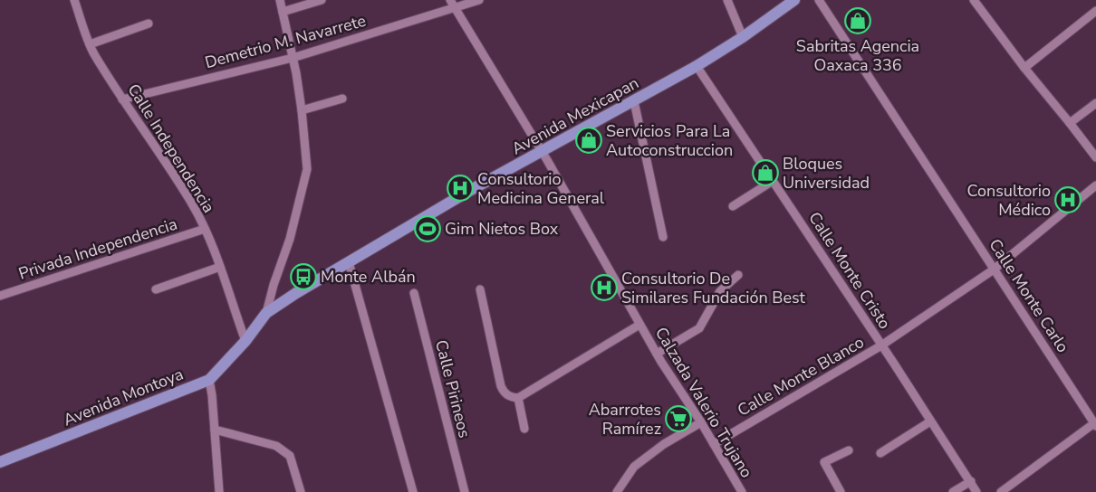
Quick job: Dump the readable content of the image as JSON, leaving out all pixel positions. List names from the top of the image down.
{
  "streets": {
    "main road": ["Avenida Mexicapan", "Avenida Montoya"],
    "street": [
      "Demetrio M. Navarrete",
      "Calle Independencia",
      "Privada Independencia",
      "Calle Monte Cristo",
      "Calle Monte Carlo",
      "Calle Monte Blanco",
      "Calle Pirineos",
      "Calzada Valerio Trujano"
    ]
  },
  "crossings": [
    ["Demetrio M. Navarrete", "Calle Independencia"],
    ["Demetrio M. Navarrete", "Calzada Valerio Trujano"],
    ["Avenida Mexicapan", "Calle Monte Cristo"],
    ["Avenida Mexicapan", "Avenida Montoya"],
    ["Avenida Mexicapan", "Calzada Valerio Trujano"],
    ["Calle Independencia", "Privada Independencia"],
    ["Calle Independencia", "Avenida Montoya"],
    ["Calle Monte Cristo", "Calle Monte Blanco"],
    ["Calle Monte Carlo", "Calle Monte Blanco"],
    ["Calle Monte Blanco", "Calzada Valerio Trujano"]
  ],
  "places": {
    "shop": ["Sabritas Agencia Oaxaca 336", "Servicios Para La Autoconstruccion", "Bloques Universidad"],
    "hospital": ["Consultorio Medicina General", "Consultorio Médico", "Consultorio De Similares Fundación Best"],
    "sports": ["Gim Nietos Box"],
    "bus stop": ["Monte Albán"],
    "supermarket": ["Abarrotes Ramírez"]
  }
}
